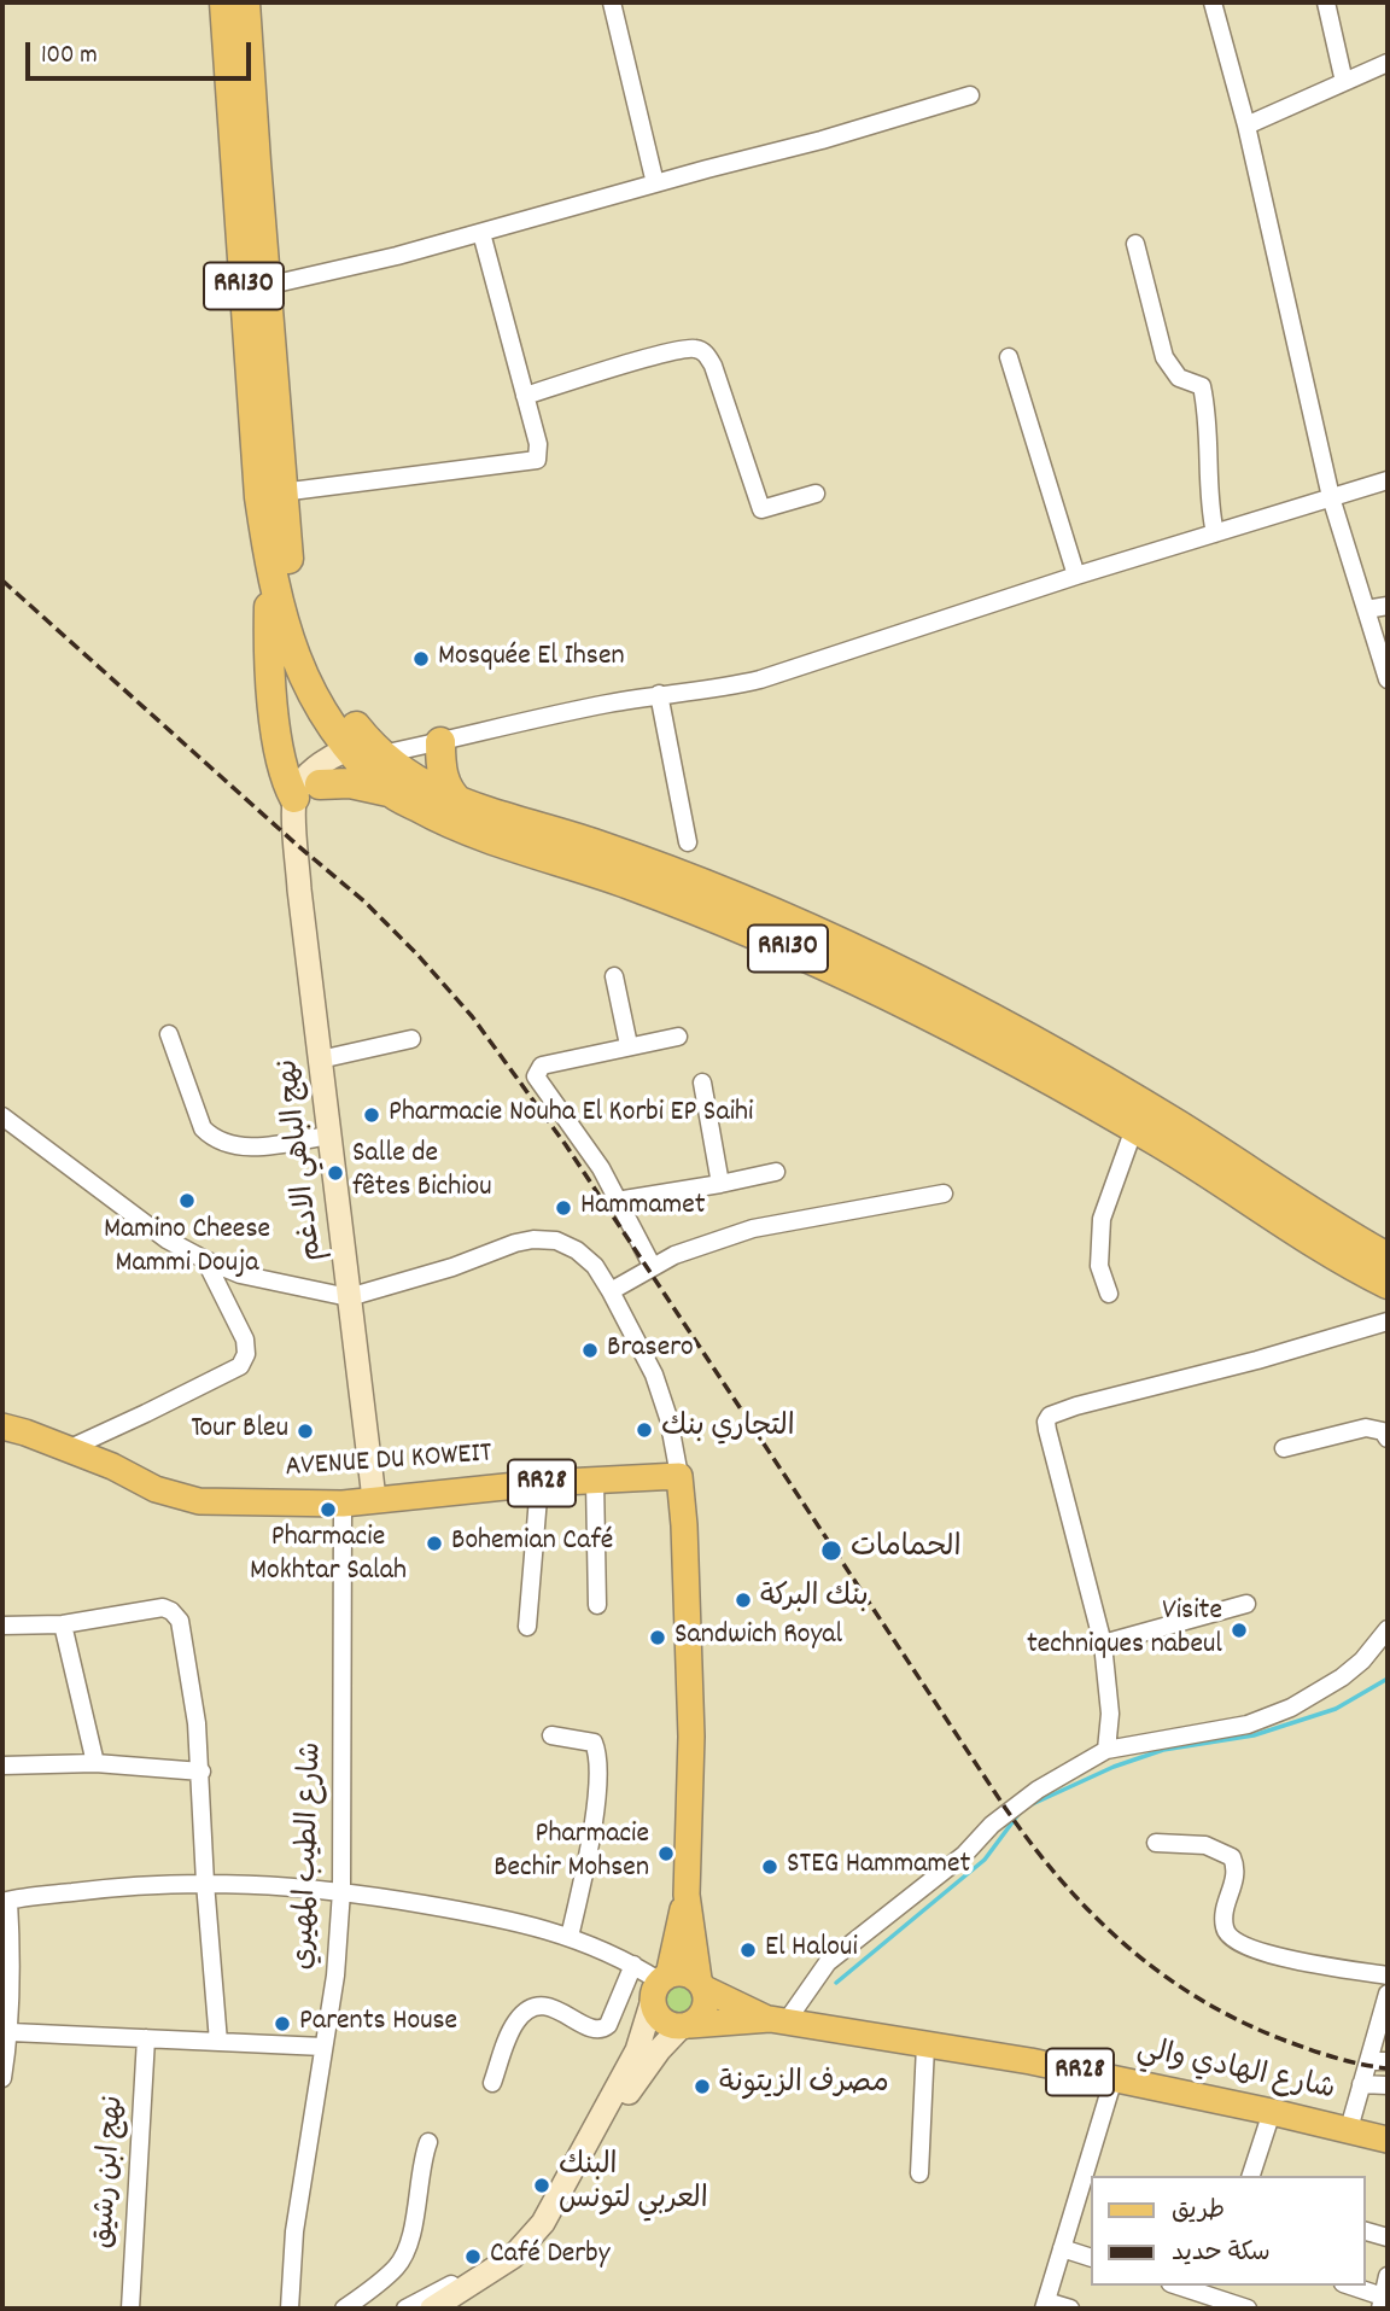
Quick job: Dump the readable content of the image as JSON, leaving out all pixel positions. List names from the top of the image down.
{
  "streets": {
    "highway": ["RR130"],
    "main road": ["AVENUE DU KOWEIT", "RR28", "شارع الهادي والي"],
    "street": ["نهج الباهي الادغم", "شارع الطيب المهيري", "نهج ابن رشيق"]
  },
  "crossings": [
    ["نهج الباهي الادغم", "AVENUE DU KOWEIT"],
    ["AVENUE DU KOWEIT", "شارع الطيب المهيري"],
    ["RR28", "شارع الهادي والي"]
  ],
  "places": [
    "Mosquée El Ihsen",
    "Pharmacie Nouha El Korbi EP Saihi",
    "Salle de fêtes Bichiou",
    "Mamino Cheese Mammi Douja",
    "Hammamet",
    "Brasero",
    "التجاري بنك",
    "Tour Bleu",
    "Pharmacie Mokhtar Salah",
    "Bohemian Café",
    "الحمامات",
    "بنك البركة",
    "Visite techniques nabeul",
    "Sandwich Royal",
    "Pharmacie Bechir Mohsen",
    "STEG Hammamet",
    "El Haloui",
    "Parents House",
    "مصرف الزيتونة",
    "البنك العربي لتونس",
    "Café Derby"
  ],
  "legend": ["طريق", "سكة حديد"],
  "scale_bar": "100 m"
}
